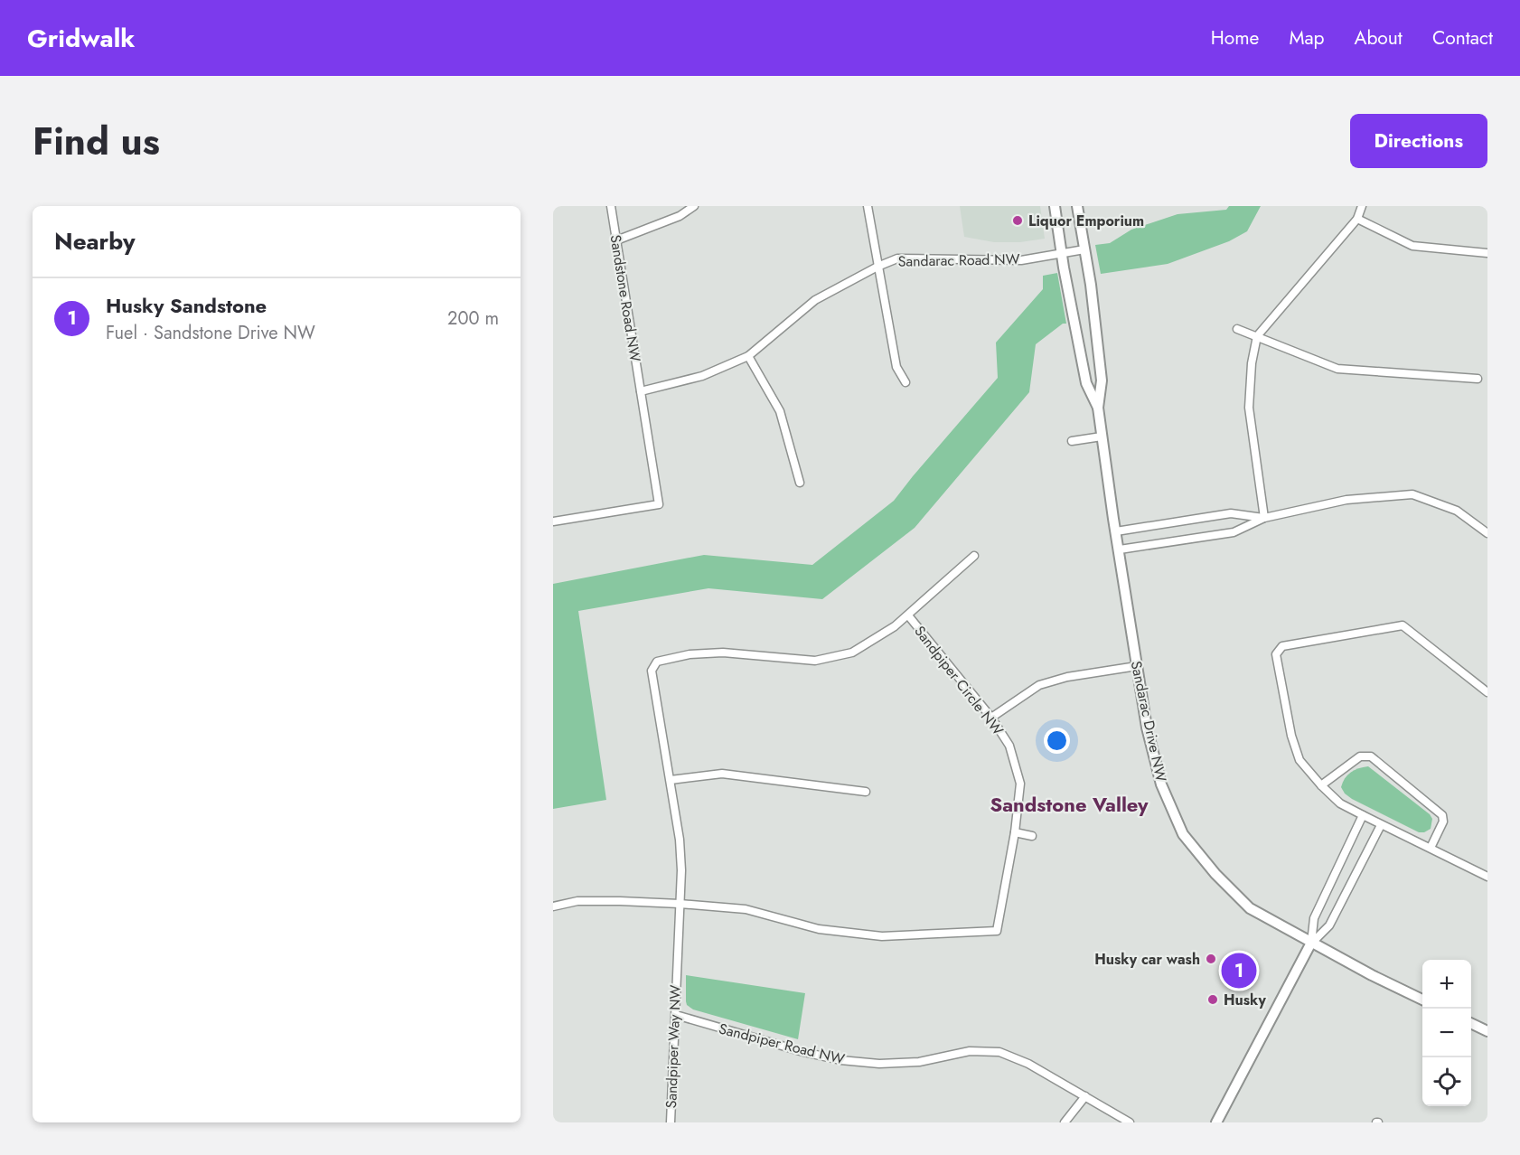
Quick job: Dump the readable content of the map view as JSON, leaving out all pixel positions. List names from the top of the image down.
{
  "streets": {
    "street": [
      "Sandarac Road NW",
      "Sandstone Road NW",
      "Sandpiper Circle NW",
      "Sandarac Drive NW",
      "Sandpiper Road NW",
      "Sandpiper Way NW"
    ]
  },
  "crossings": [
    ["Sandarac Road NW", "Sandstone Road NW"],
    ["Sandarac Road NW", "Sandarac Drive NW"],
    ["Sandpiper Circle NW", "Sandpiper Way NW"],
    ["Sandpiper Road NW", "Sandpiper Way NW"]
  ],
  "districts": ["Sandstone Valley"],
  "places": ["Liquor Emporium", "Husky car wash", "Husky"],
  "page": {
    "header": "Gridwalk",
    "nav": [
      "Home",
      "Map",
      "About",
      "Contact"
    ],
    "title": "Find us",
    "buttons": "Directions",
    "heading": "Nearby",
    "list": [
      {
        "mark": "1",
        "name": "Husky Sandstone",
        "note": "Fuel · Sandstone Drive NW",
        "value": "200 m"
      }
    ],
    "pins": "1",
    "map_buttons": ["+", "−"]
  }
}
